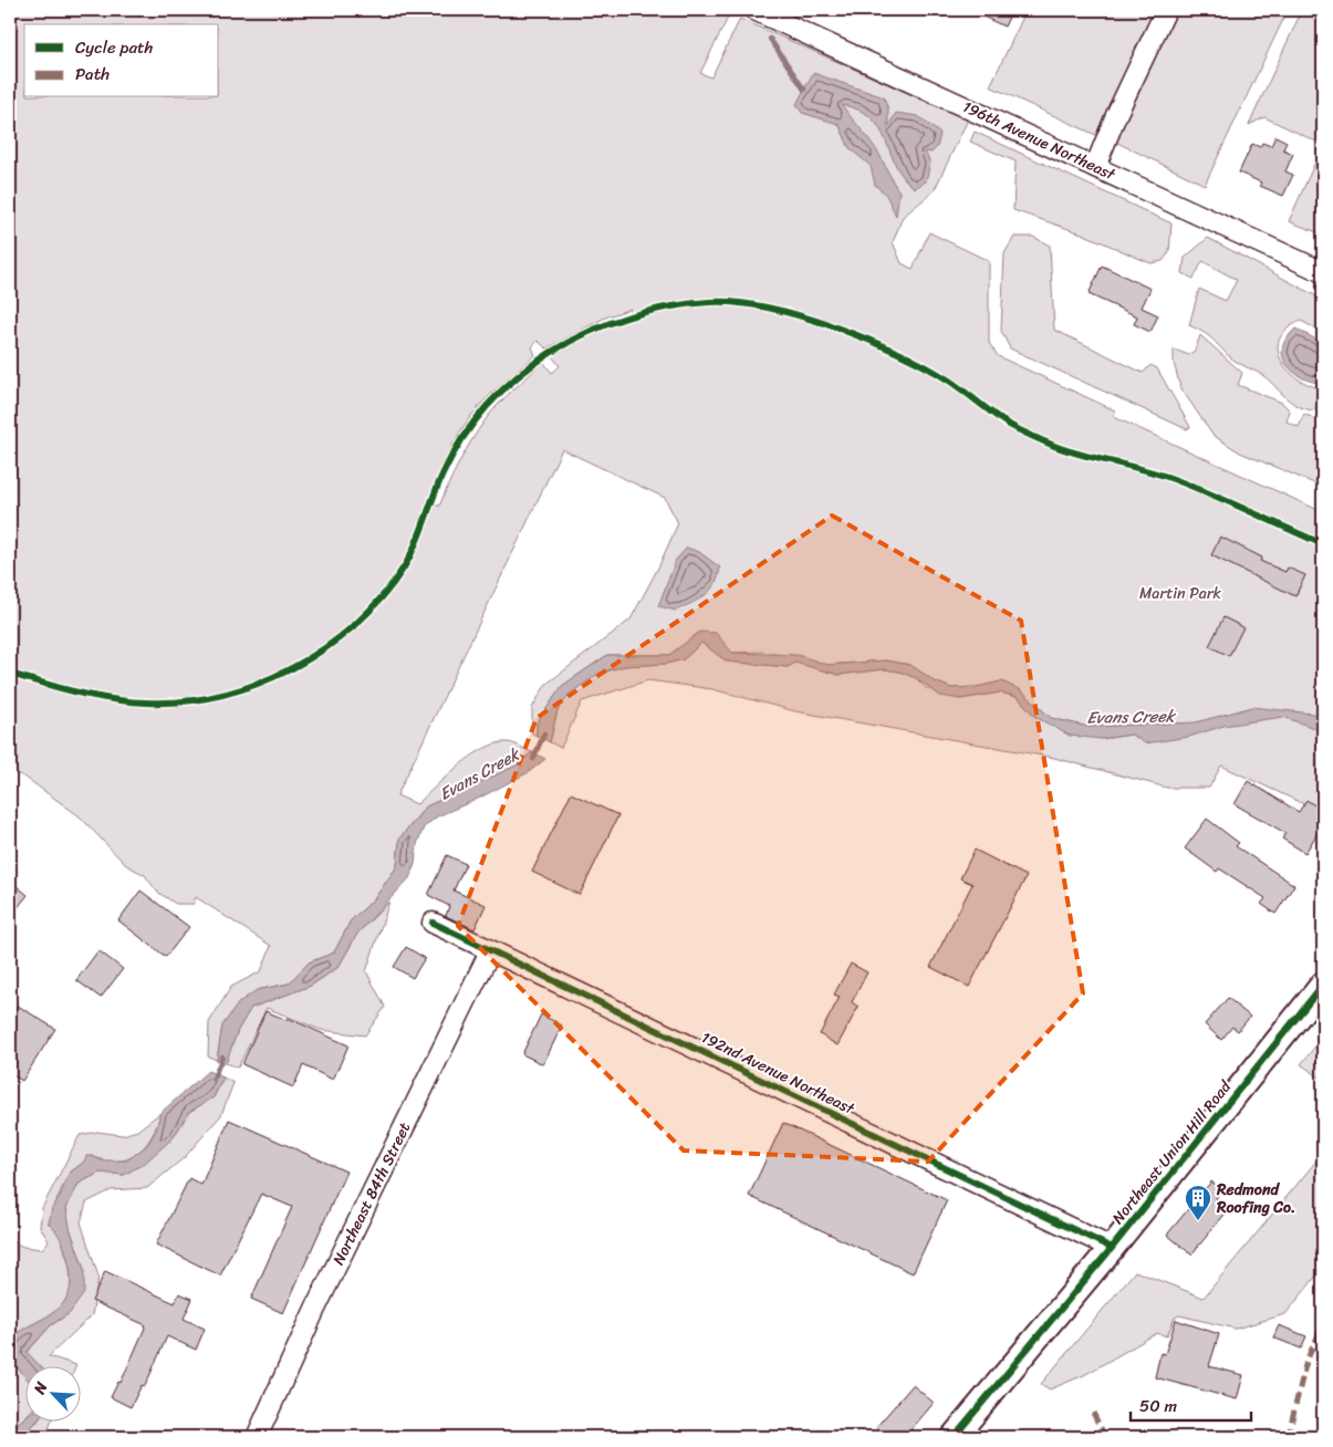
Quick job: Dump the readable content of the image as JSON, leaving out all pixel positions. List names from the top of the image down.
{
  "streets": {
    "main road": ["Northeast Union Hill Road"],
    "street": ["196th Avenue Northeast", "192nd Avenue Northeast", "Northeast 84th Street"]
  },
  "crossings": [
    ["192nd Avenue Northeast", "Northeast Union Hill Road"],
    ["192nd Avenue Northeast", "Northeast 84th Street"]
  ],
  "water": ["Evans Creek"],
  "parks": ["Martin Park"],
  "places": {
    "building": ["Redmond Roofing Co."]
  },
  "legend": ["Cycle path", "Path"],
  "scale_bar": "50 m",
  "north": "top left"
}
